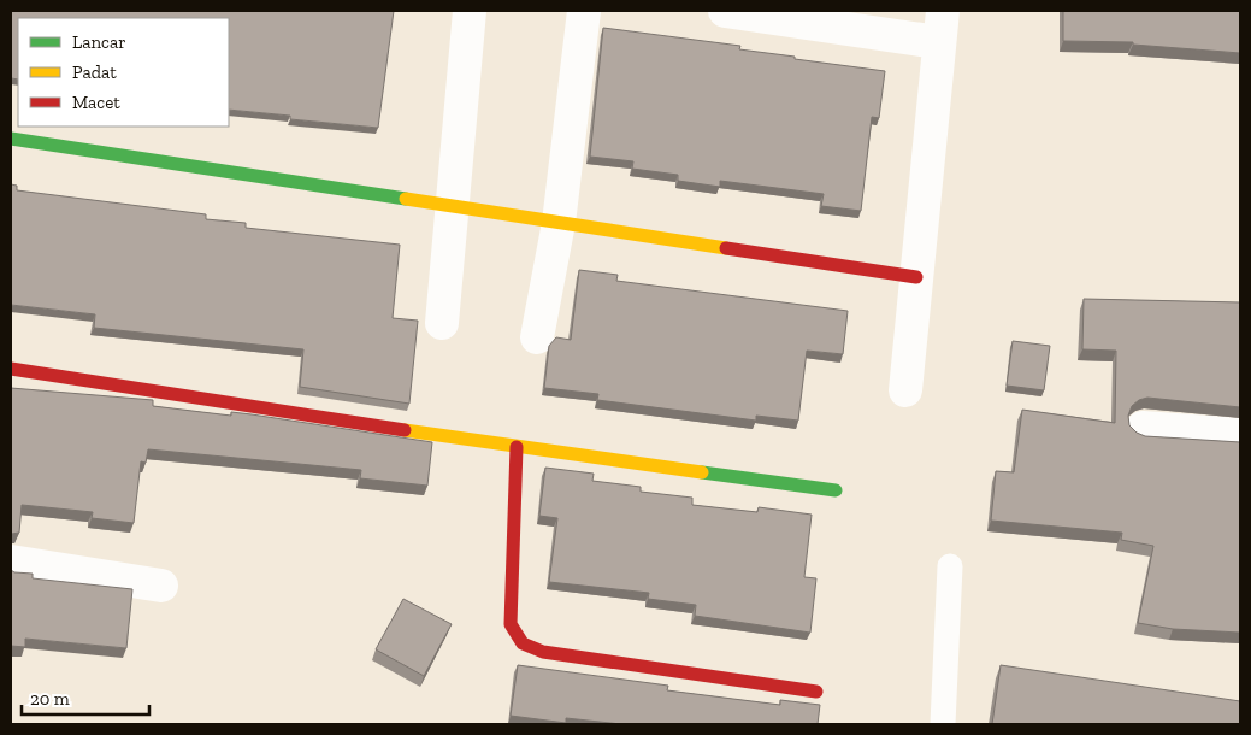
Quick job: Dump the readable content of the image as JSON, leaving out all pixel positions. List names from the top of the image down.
{
  "legend": ["Lancar", "Padat", "Macet"],
  "scale_bar": "20 m"
}
